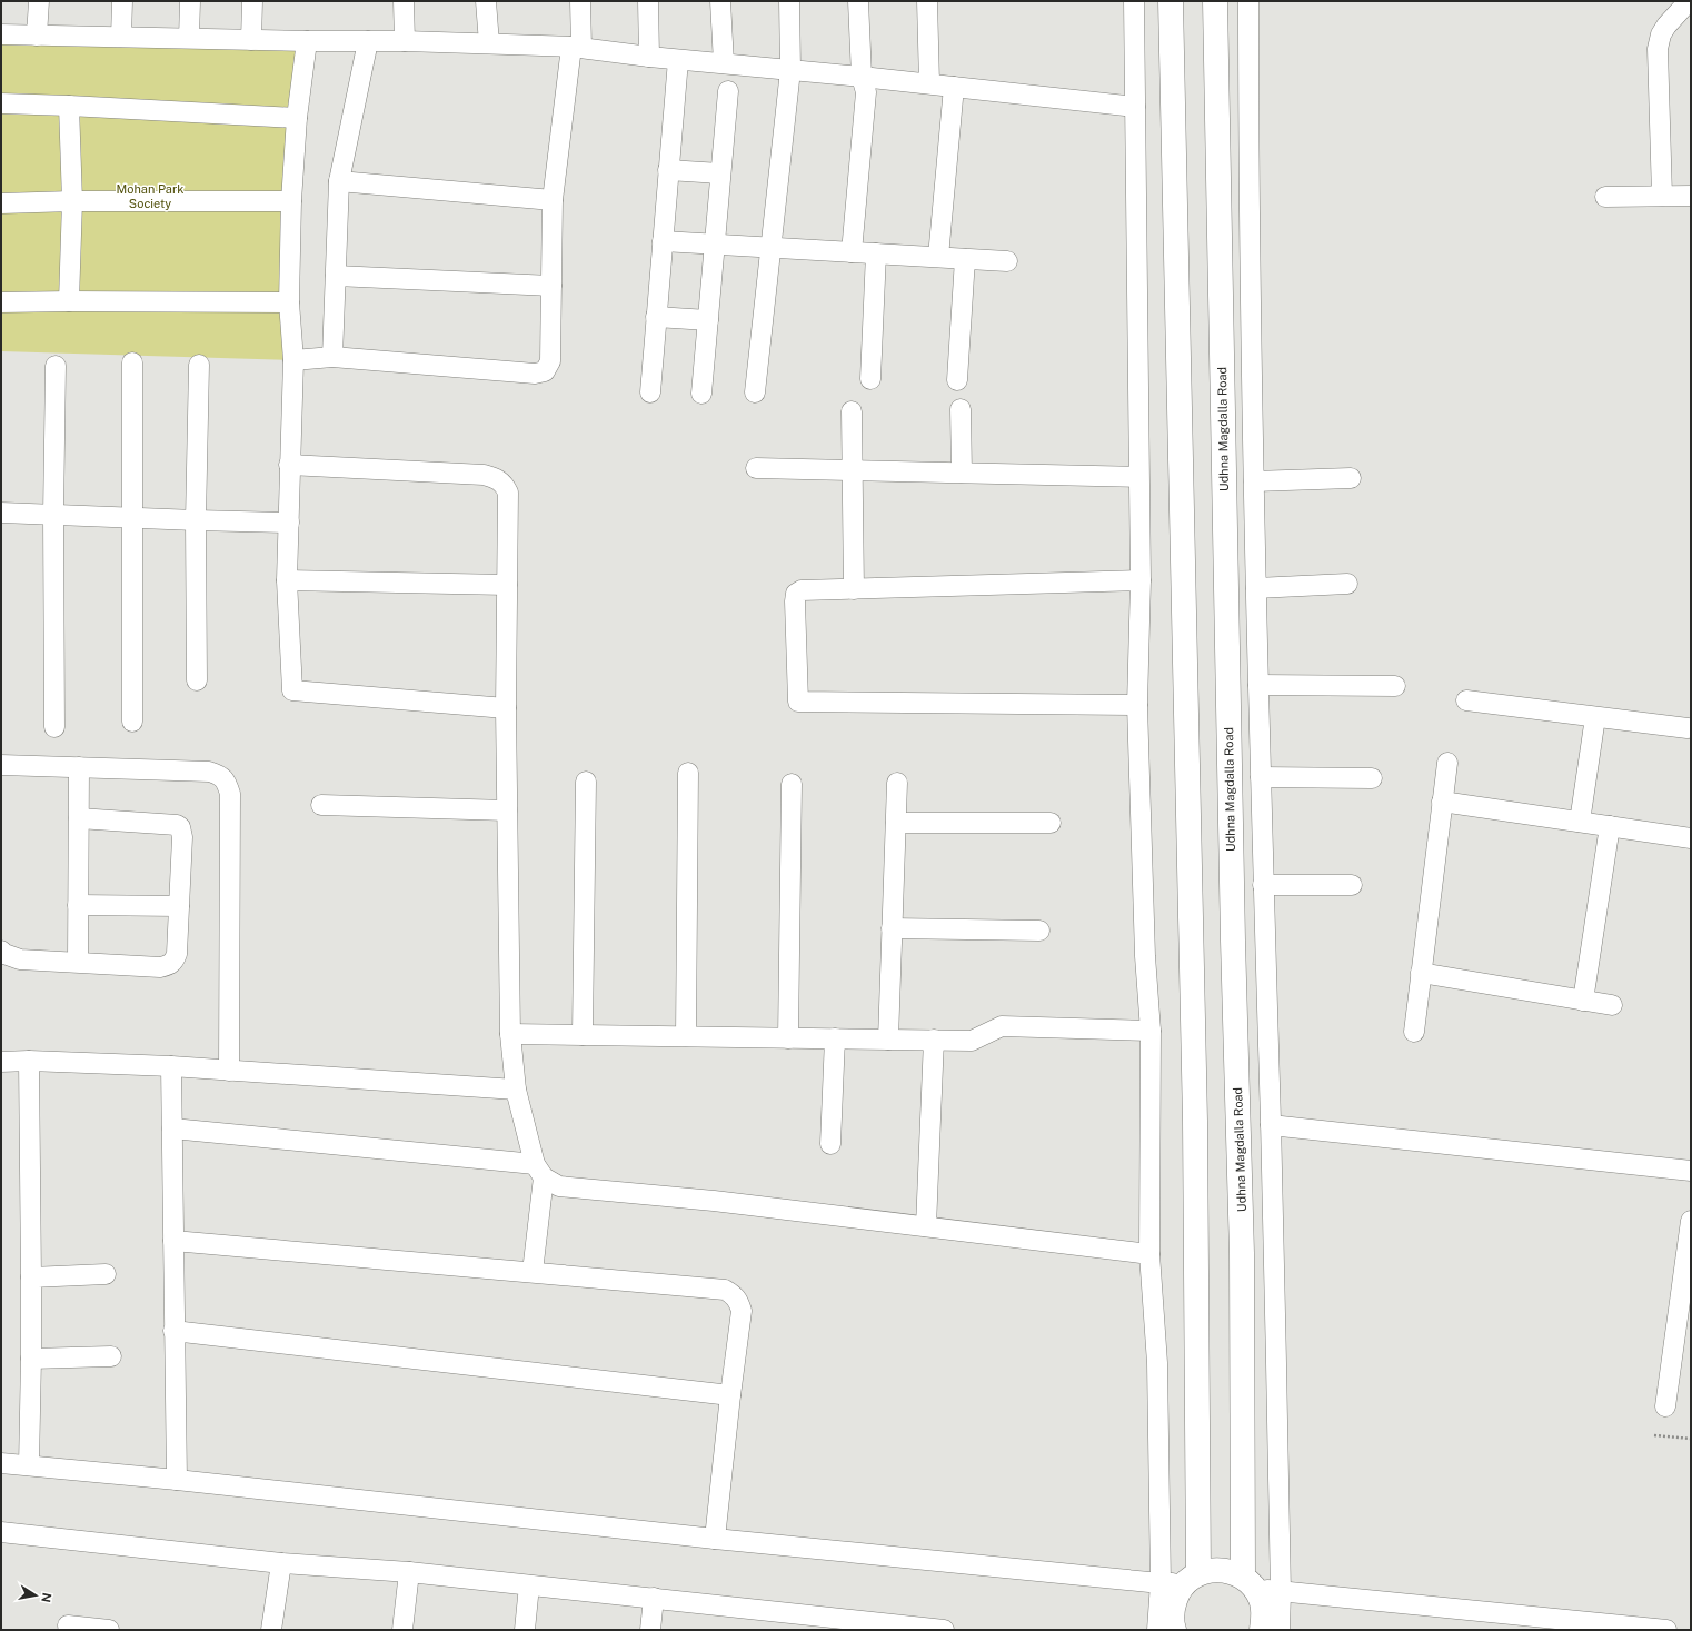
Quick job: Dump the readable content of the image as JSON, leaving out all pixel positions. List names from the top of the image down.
{
  "streets": {
    "main road": ["Udhna Magdalla Road"]
  },
  "parks": ["Mohan Park Society"],
  "north": "right"
}
